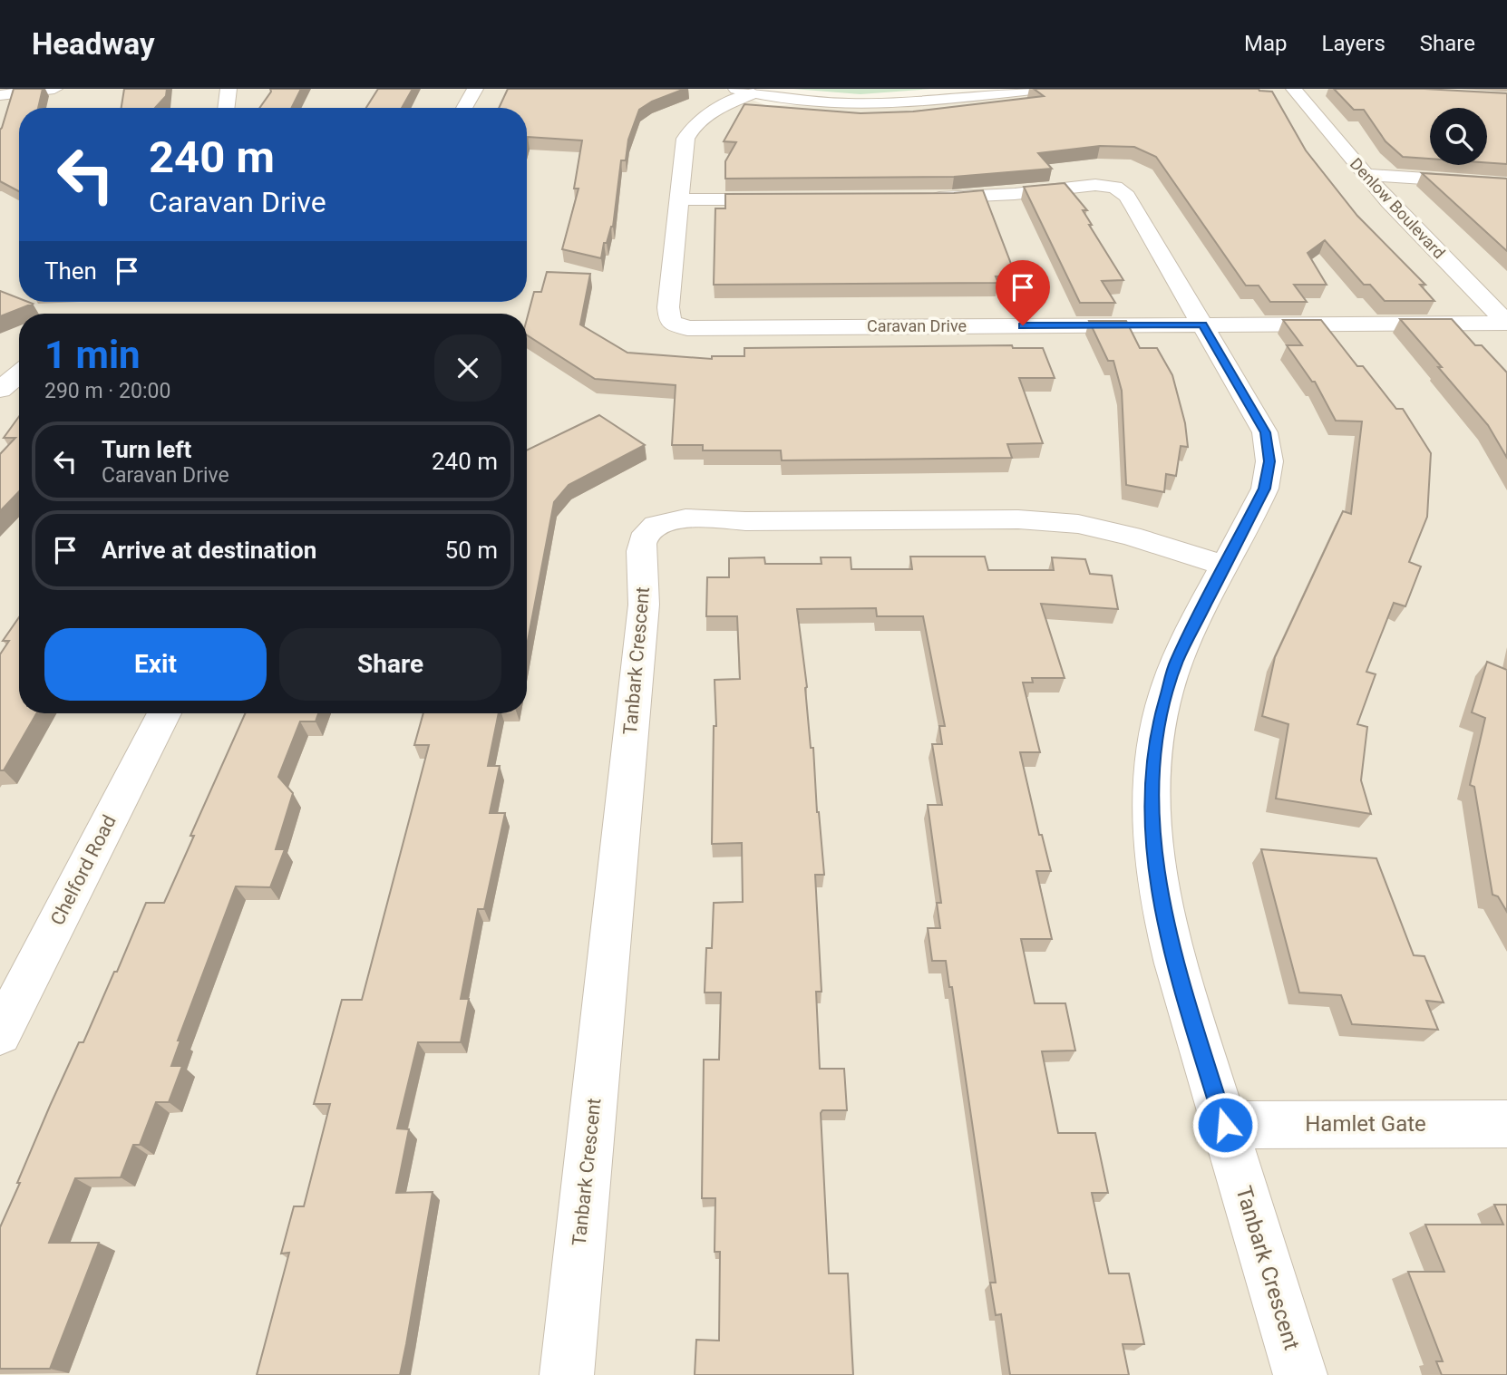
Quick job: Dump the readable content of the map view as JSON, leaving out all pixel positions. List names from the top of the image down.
{
  "streets": {
    "street": [
      "Denlow Boulevard",
      "Caravan Drive",
      "Tanbark Crescent",
      "Chelford Road",
      "Hamlet Gate"
    ]
  },
  "crossings": [
    ["Denlow Boulevard", "Caravan Drive"],
    ["Caravan Drive", "Tanbark Crescent"],
    ["Tanbark Crescent", "Hamlet Gate"]
  ],
  "page": {
    "header": "Headway",
    "nav": ["Map", "Layers", "Share"],
    "turn": ["240 m", "Caravan Drive"],
    "then": "Then",
    "heading": ["1 min", "290 m · 20:00"],
    "list": [
      {
        "name": "Turn left",
        "note": "Caravan Drive",
        "value": "240 m"
      },
      {
        "name": "Arrive at destination",
        "value": "50 m"
      }
    ],
    "buttons": ["Exit", "Share"]
  }
}
